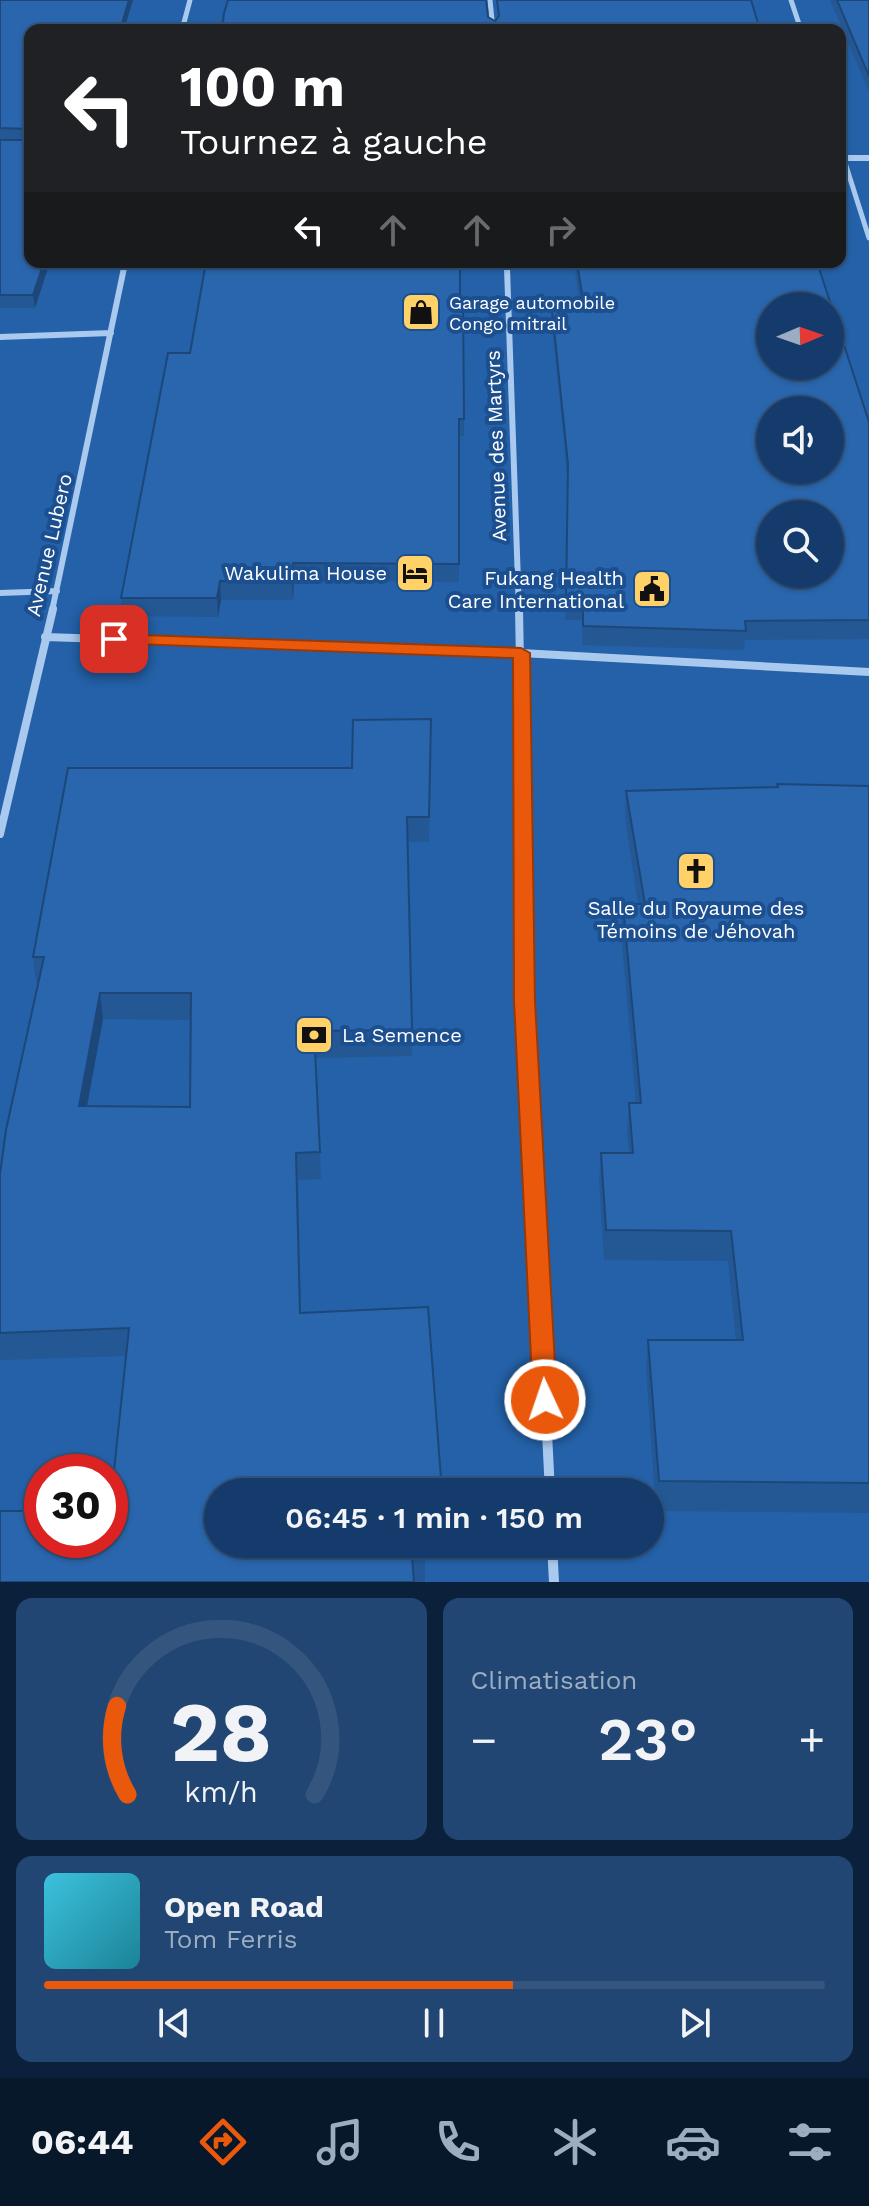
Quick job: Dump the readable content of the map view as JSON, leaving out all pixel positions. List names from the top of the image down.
{
  "streets": {
    "street": ["Avenue des Martyrs", "Avenue Lubero"]
  },
  "places": {
    "shop": ["Garage automobile Congo mitrail"],
    "hotel": ["Wakulima House"],
    "public building": ["Fukang Health Care International"],
    "church": ["Salle du Royaume des Témoins de Jéhovah"],
    "bank": ["La Semence"]
  },
  "north": "right",
  "page": {
    "turn": ["100 m", "Tournez à gauche"],
    "limit": "30",
    "trip": "06:45 · 1 min · 150 m",
    "tile": "Climatisation",
    "heat": ["−", "23°", "+"],
    "song": ["Open Road", "Tom Ferris"],
    "tabs": "06:44",
    "gauge": ["28", "km/h"]
  }
}
